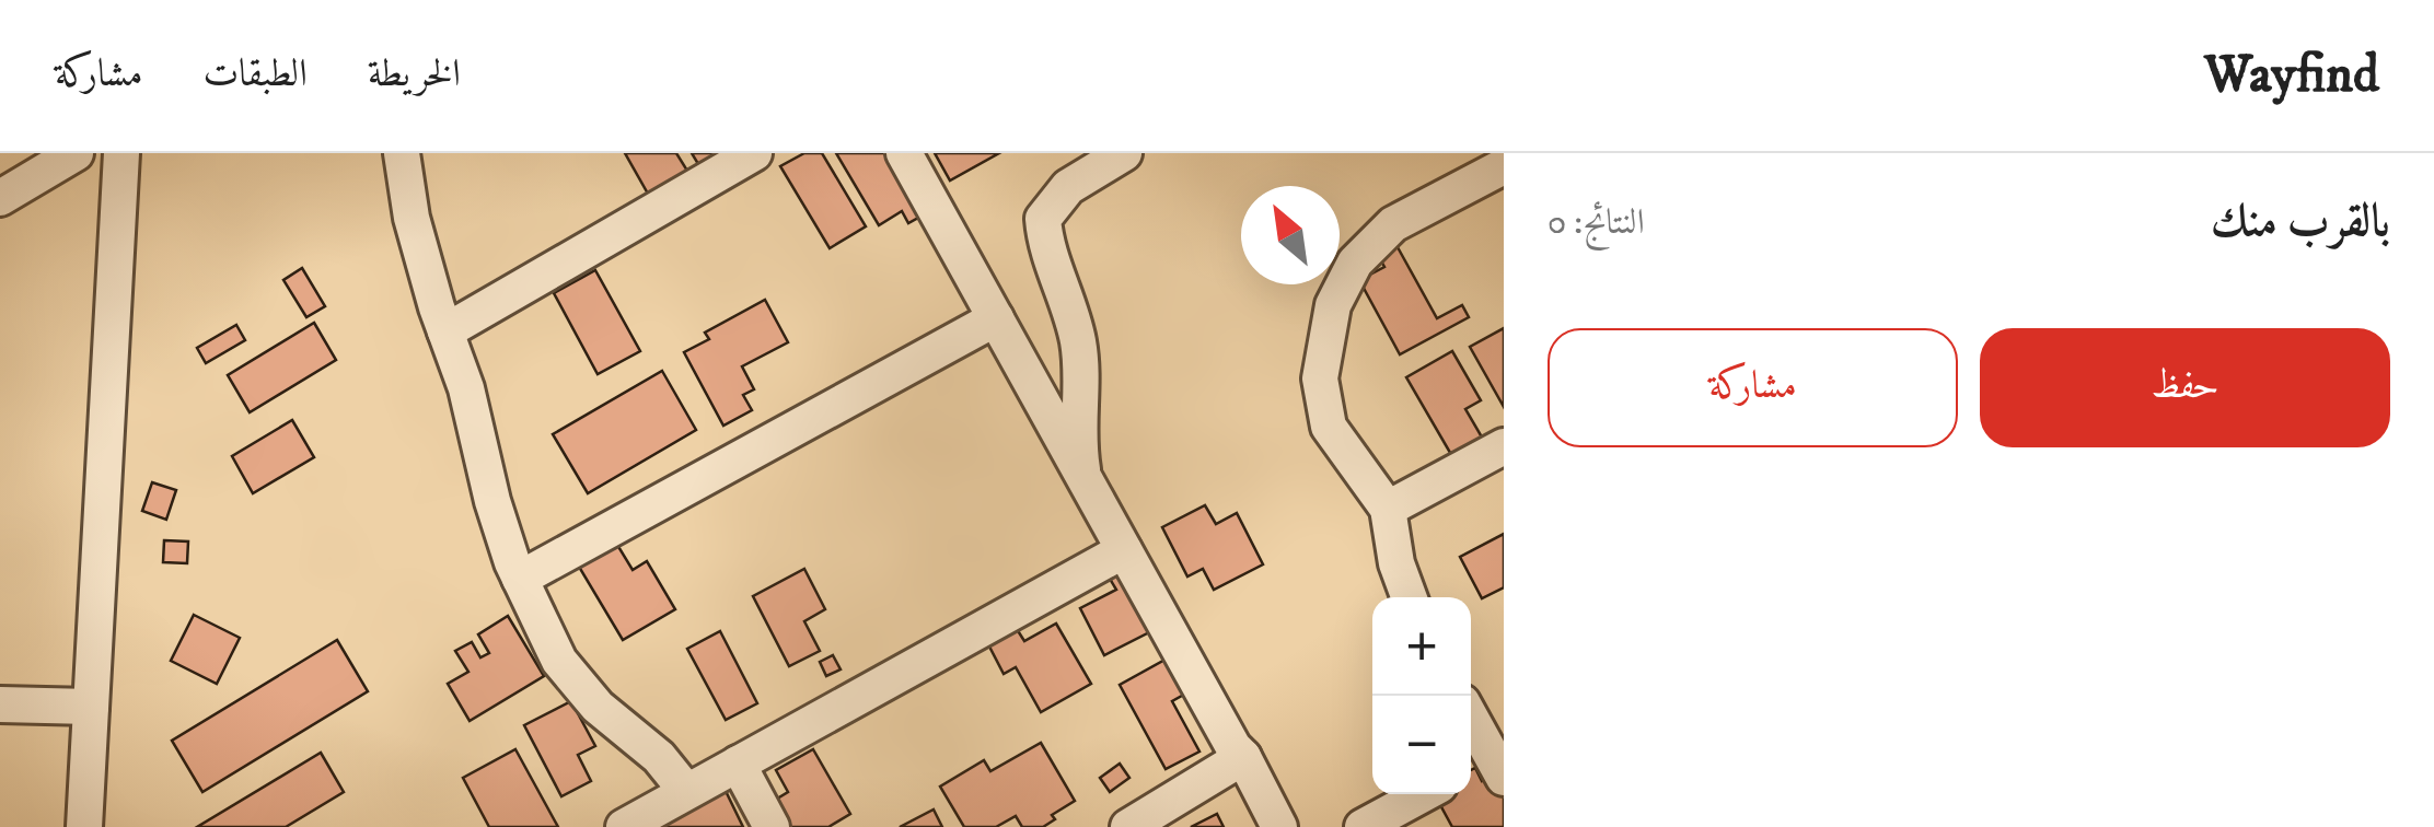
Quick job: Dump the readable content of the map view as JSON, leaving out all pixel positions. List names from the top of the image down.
{
  "north": "top left",
  "page": {
    "header": "Wayfind",
    "nav": ["الخريطة", "الطبقات", "مشاركة"],
    "heading": ["بالقرب منك", "النتائج: 0"],
    "buttons": ["حفظ", "مشاركة"],
    "map_buttons": ["+", "−"]
  }
}
